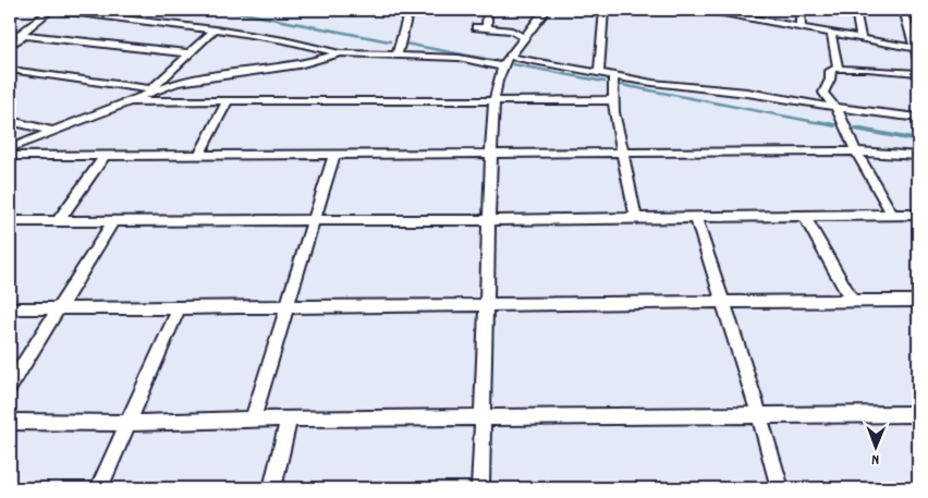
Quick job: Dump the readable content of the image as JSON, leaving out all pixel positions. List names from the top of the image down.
{
  "north": "bottom"
}
